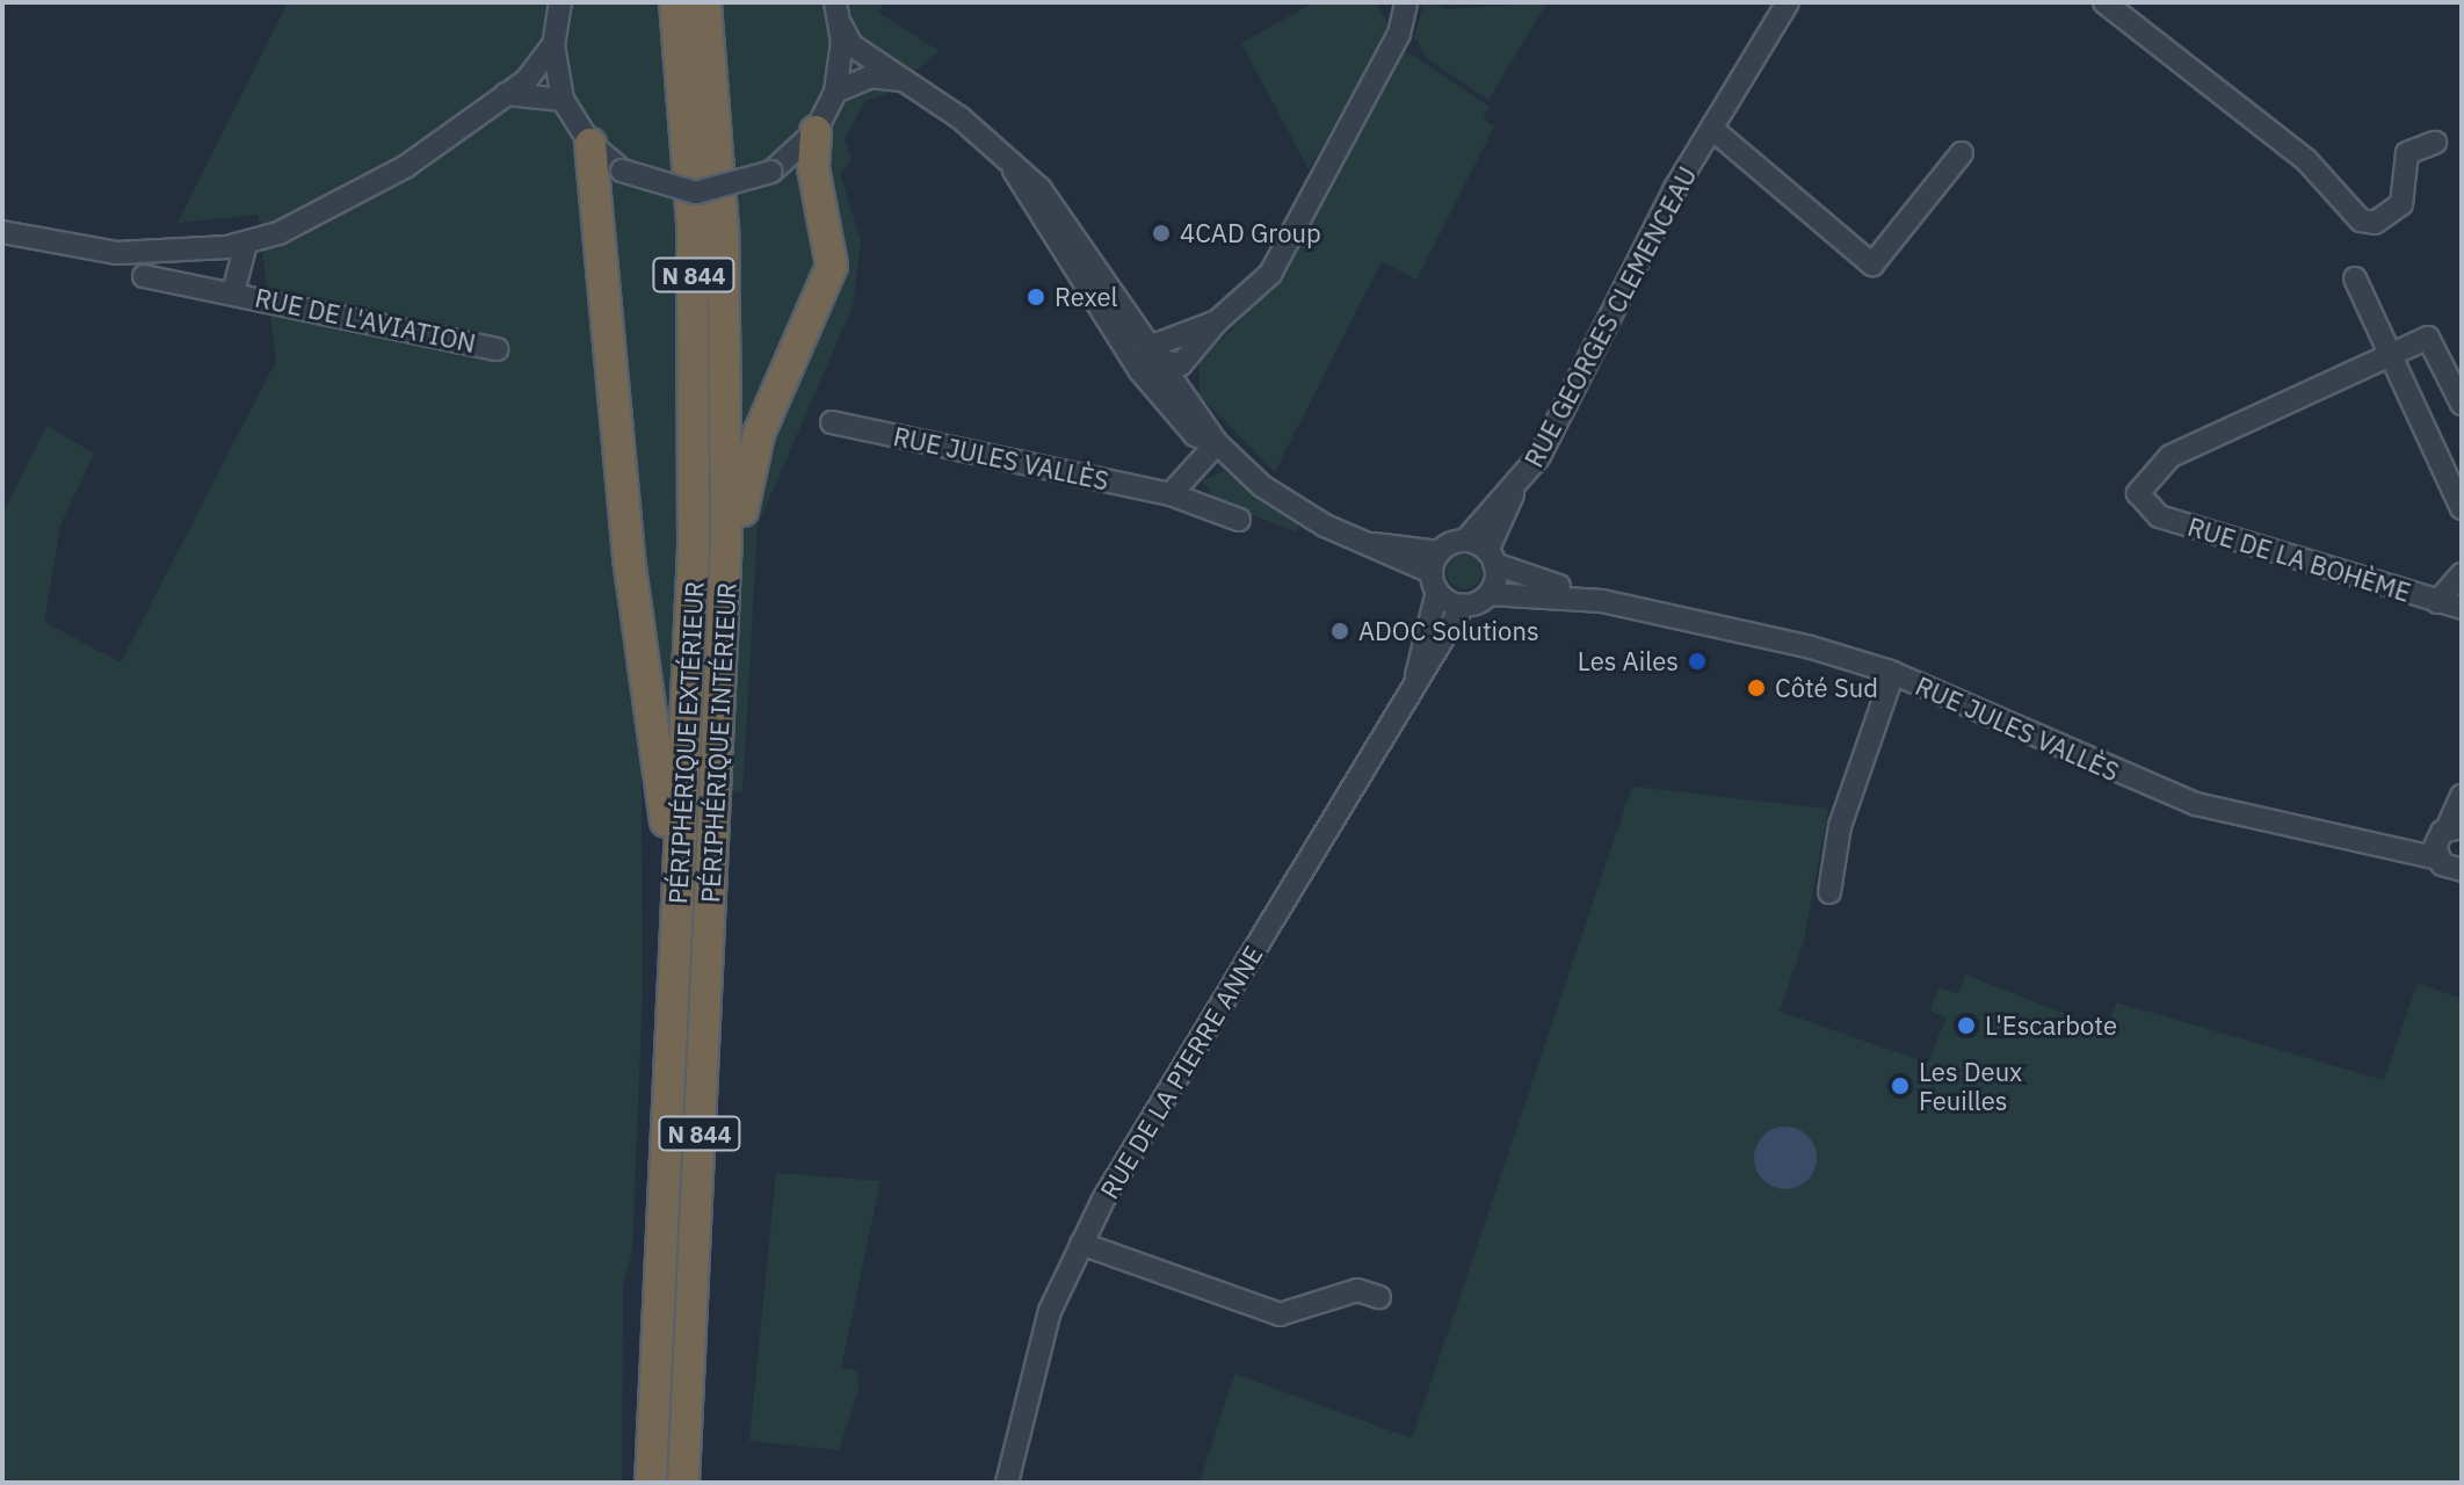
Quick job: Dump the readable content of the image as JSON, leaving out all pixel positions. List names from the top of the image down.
{
  "streets": {
    "highway": ["N 844", "PÉRIPHÉRIQUE EXTÉRIEUR", "PÉRIPHÉRIQUE INTÉRIEUR"],
    "street": [
      "RUE GEORGES CLEMENCEAU",
      "RUE DE L'AVIATION",
      "RUE JULES VALLÈS",
      "RUE DE LA BOHÈME",
      "RUE DE LA PIERRE ANNE"
    ]
  },
  "crossings": [
    ["RUE GEORGES CLEMENCEAU", "RUE JULES VALLÈS"]
  ],
  "places": [
    "4CAD Group",
    "Rexel",
    "ADOC Solutions",
    "Les Ailes",
    "Côté Sud",
    "L'Escarbote",
    "Les Deux Feuilles"
  ]
}
